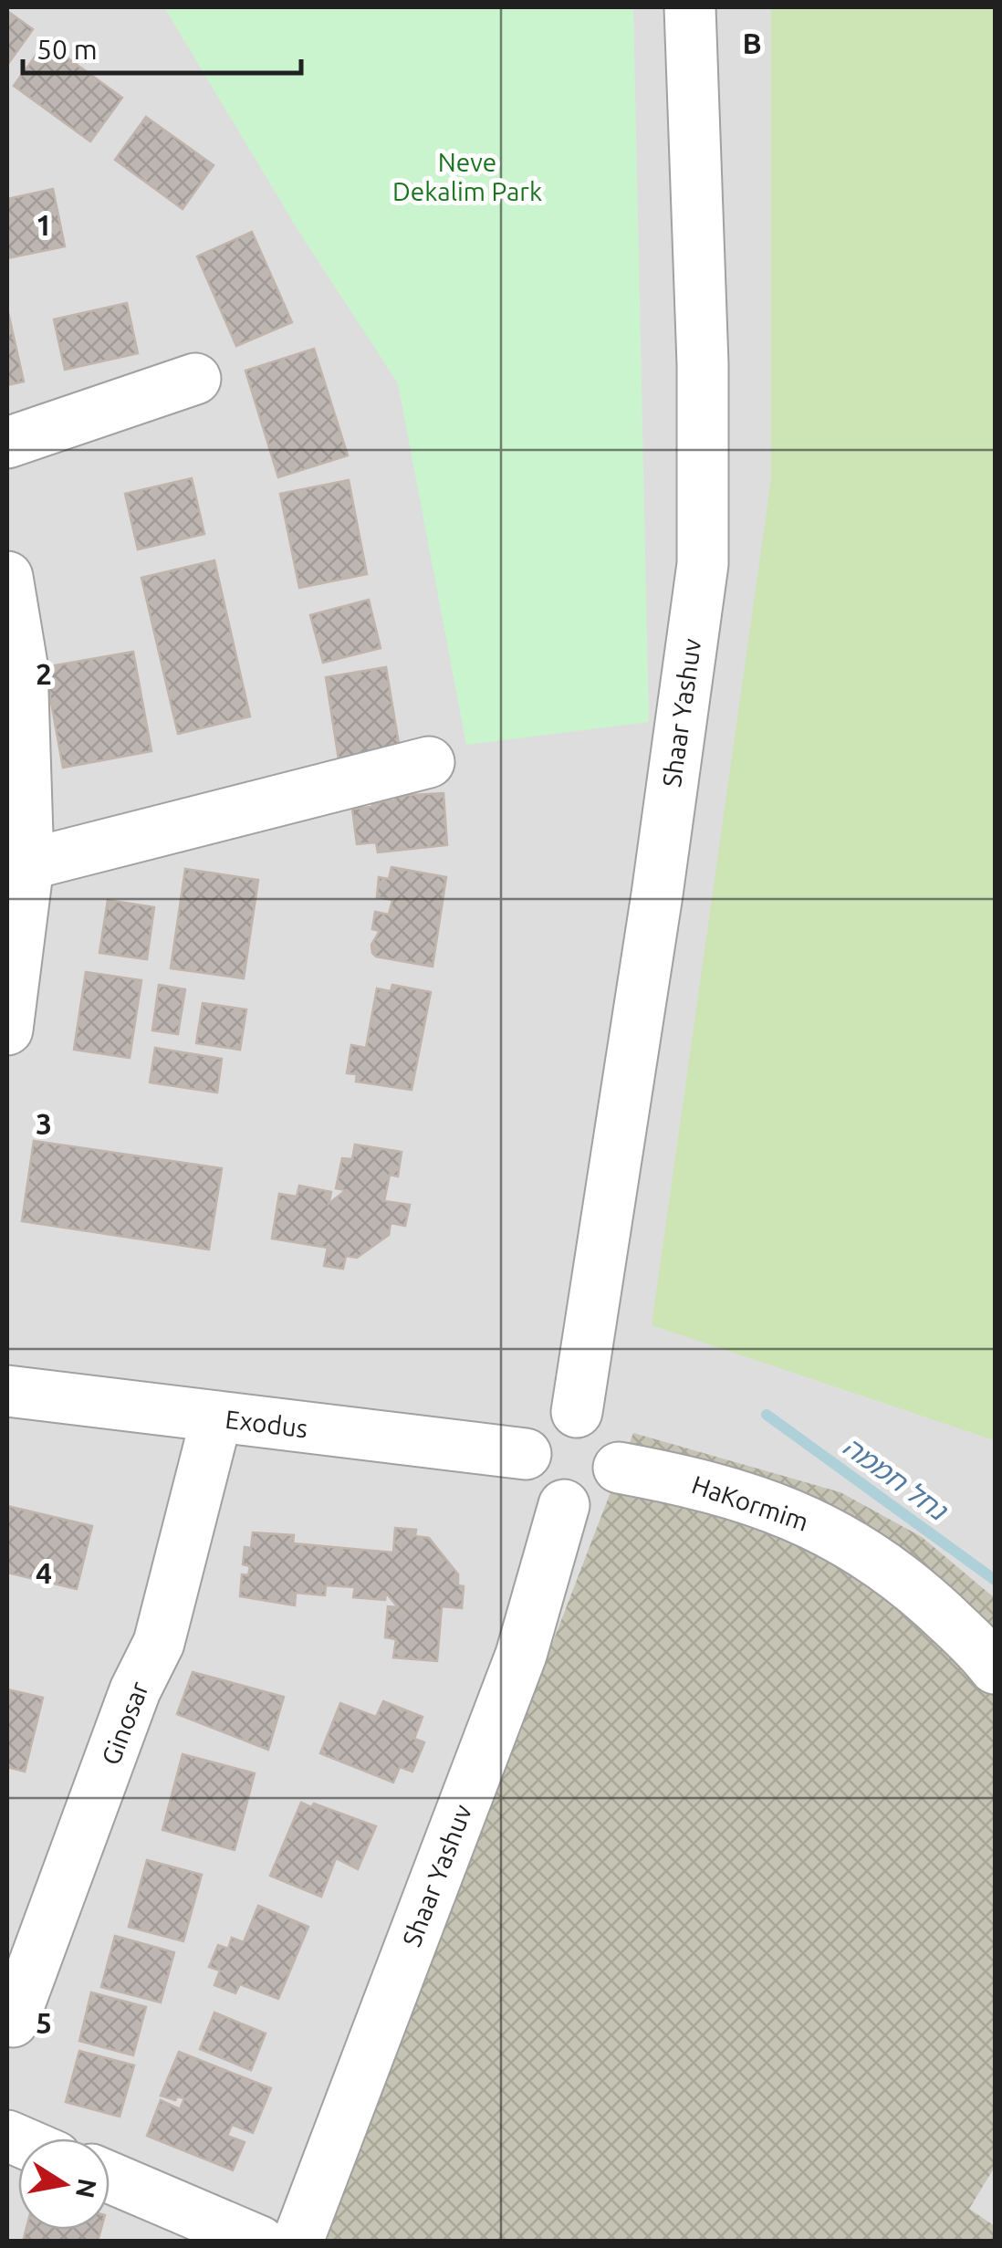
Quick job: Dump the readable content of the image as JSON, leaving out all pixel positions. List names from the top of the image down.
{
  "streets": {
    "street": [
      "Shaar Yashuv",
      "Exodus",
      "HaKormim",
      "Ginosar"
    ]
  },
  "crossings": [
    ["Shaar Yashuv", "Exodus"],
    ["Shaar Yashuv", "HaKormim"],
    ["Exodus", "HaKormim"],
    ["Exodus", "Ginosar"]
  ],
  "water": ["נחל חממה"],
  "parks": ["Neve Dekalim Park"],
  "scale_bar": "50 m",
  "north": "right",
  "grid": {
    "columns": ["B"],
    "rows": [
      "1",
      "2",
      "3",
      "4",
      "5"
    ]
  }
}
